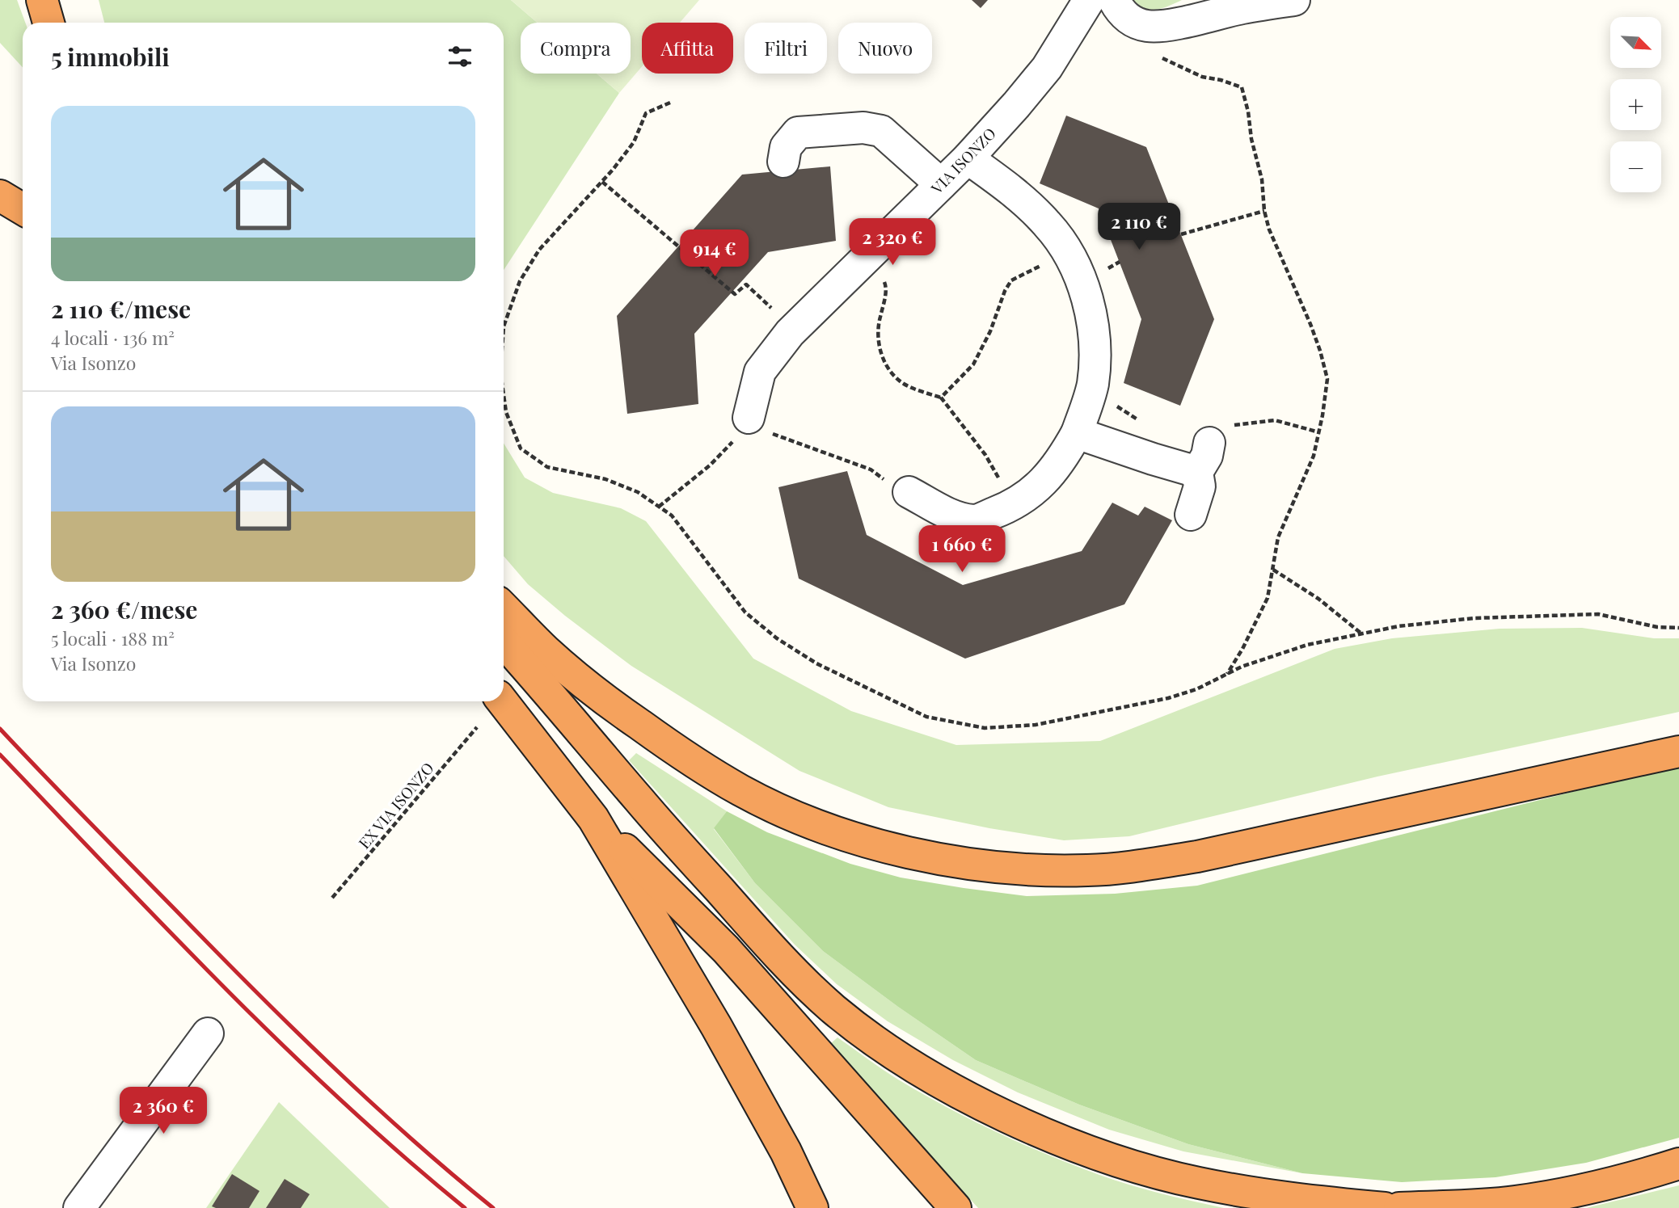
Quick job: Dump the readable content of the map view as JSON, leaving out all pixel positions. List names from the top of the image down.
{
  "streets": {
    "street": ["VIA ISONZO"],
    "path": ["EX VIA ISONZO"]
  },
  "north": "bottom right",
  "page": {
    "map_buttons": ["+", "−"],
    "chip": [
      "Compra",
      "Affitta",
      "Filtri",
      "Nuovo"
    ],
    "heading": "5 immobili",
    "list": [
      {
        "name": "2 110 €/mese",
        "note": "4 locali · 136 m² · Via Isonzo"
      },
      {
        "name": "2 360 €/mese",
        "note": "5 locali · 188 m² · Via Isonzo"
      }
    ],
    "price": [
      "2 110 €",
      "2 320 €",
      "914 €",
      "1 660 €",
      "2 360 €"
    ]
  }
}
